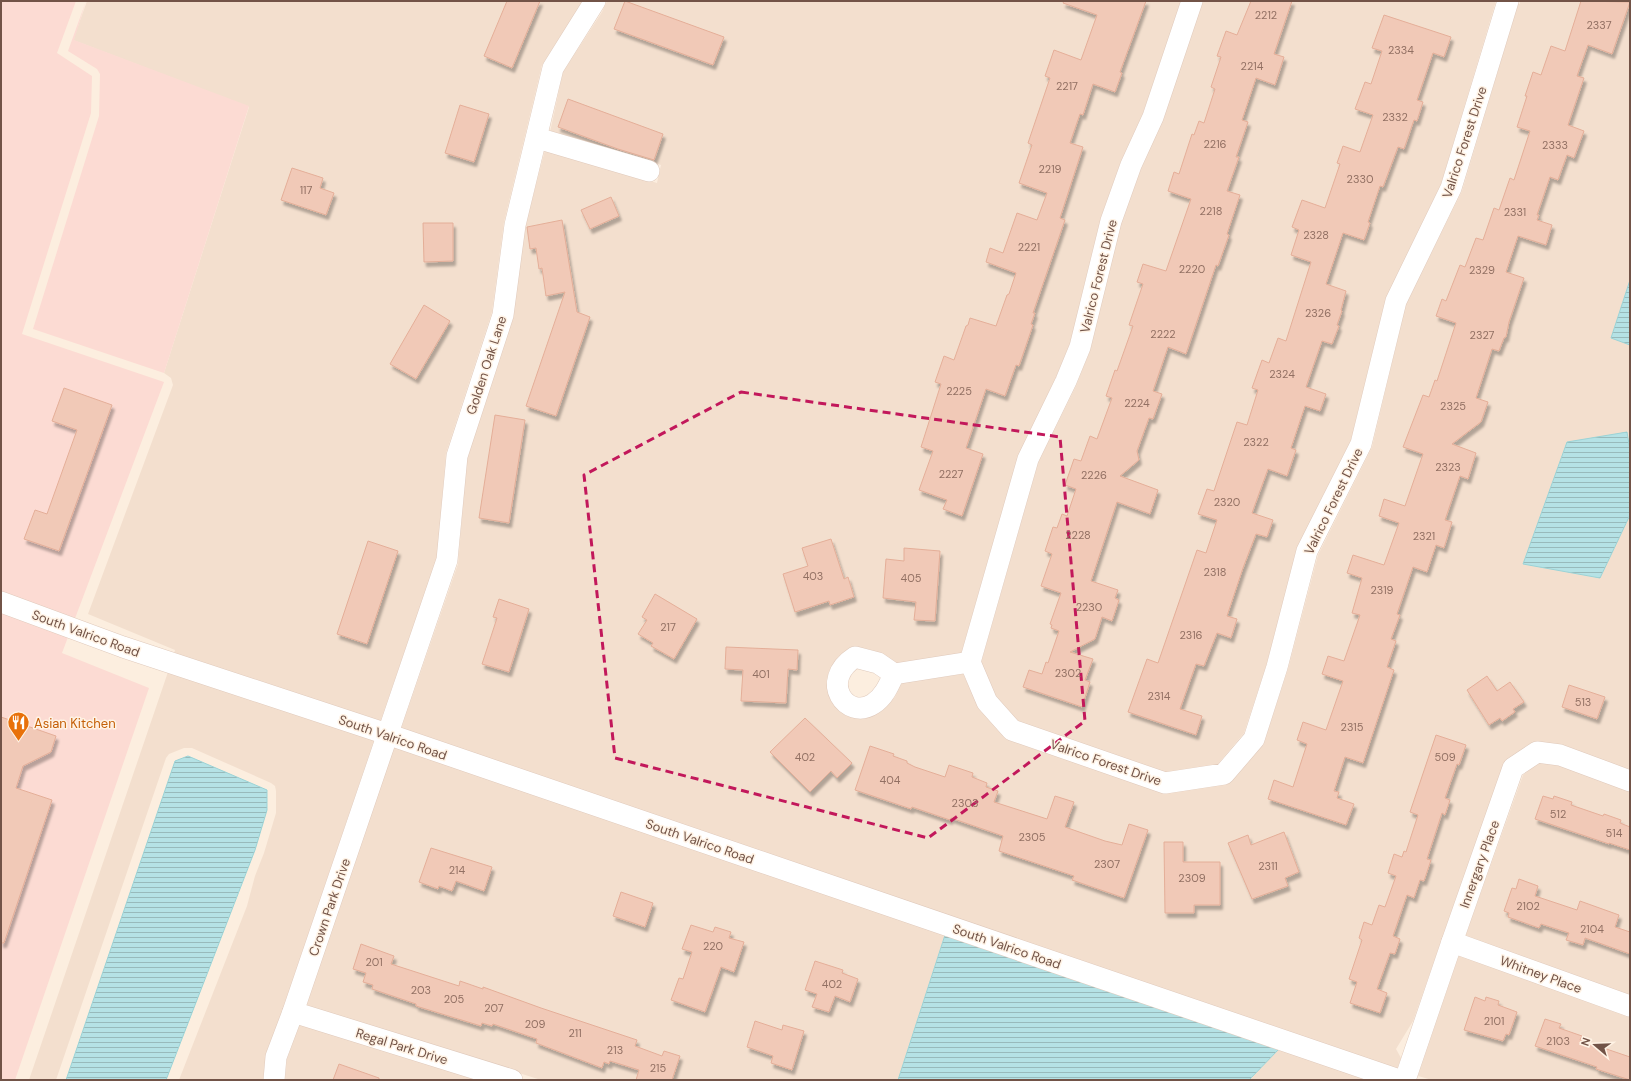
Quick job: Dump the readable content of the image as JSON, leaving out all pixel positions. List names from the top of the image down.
{
  "streets": {
    "street": [
      "Valrico Forest Drive",
      "Golden Oak Lane",
      "South Valrico Road",
      "Innergary Place",
      "Crown Park Drive",
      "Whitney Place",
      "Regal Park Drive"
    ]
  },
  "crossings": [
    ["Golden Oak Lane", "South Valrico Road"],
    ["Golden Oak Lane", "Crown Park Drive"],
    ["South Valrico Road", "Crown Park Drive"],
    ["Innergary Place", "Whitney Place"],
    ["Crown Park Drive", "Regal Park Drive"]
  ],
  "places": {
    "restaurant": ["Asian Kitchen"]
  },
  "house_numbers": [
    "2212",
    "2337",
    "2334",
    "2214",
    "2217",
    "2332",
    "2216",
    "2333",
    "2219",
    "2330",
    "117",
    "2218",
    "2331",
    "2328",
    "2221",
    "2220",
    "2329",
    "2326",
    "2222",
    "2327",
    "2324",
    "2225",
    "2224",
    "2325",
    "2322",
    "2323",
    "2227",
    "2226",
    "2320",
    "2228",
    "2321",
    "2318",
    "403",
    "405",
    "2319",
    "2230",
    "217",
    "2316",
    "2302",
    "401",
    "2314",
    "513",
    "2315",
    "402",
    "509",
    "404",
    "2303",
    "512",
    "514",
    "2305",
    "2307",
    "2311",
    "214",
    "2309",
    "2102",
    "2104",
    "220",
    "201",
    "402",
    "203",
    "205",
    "207",
    "2101",
    "209",
    "211",
    "2103",
    "213",
    "215"
  ],
  "north": "left"
}
